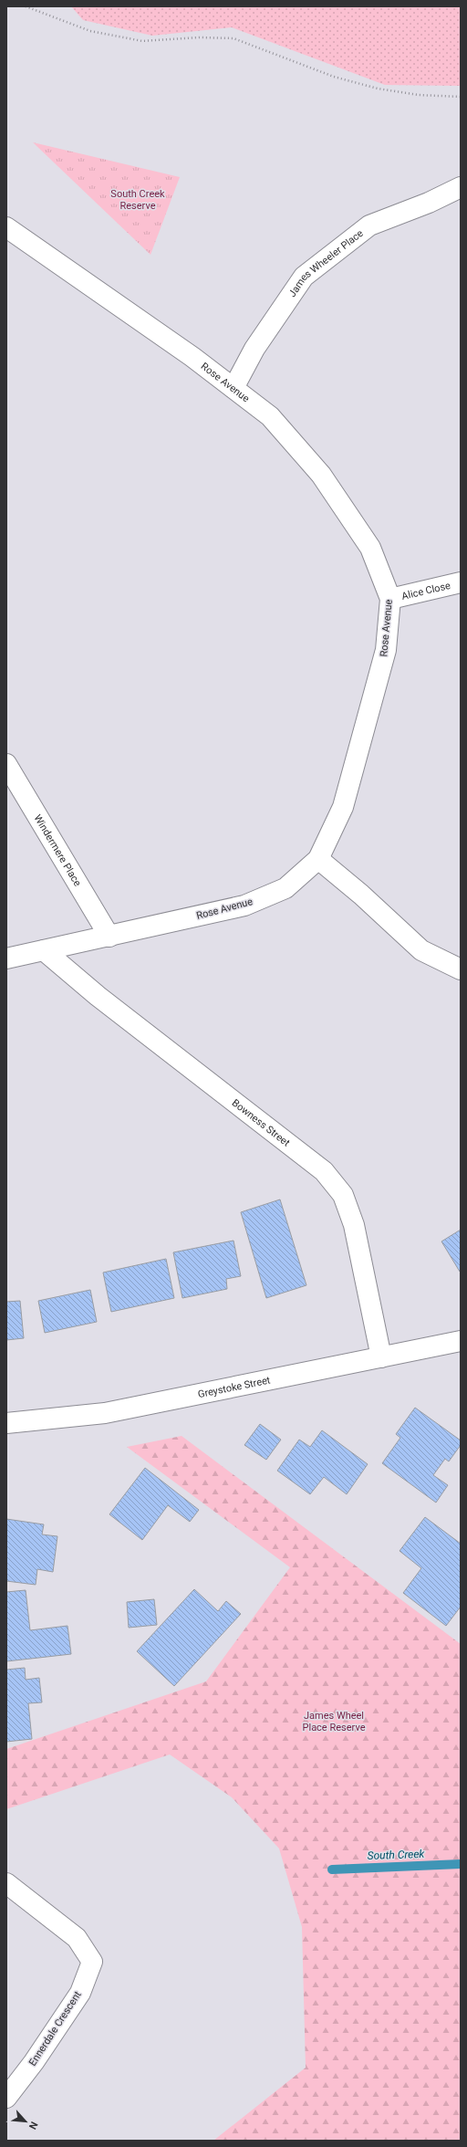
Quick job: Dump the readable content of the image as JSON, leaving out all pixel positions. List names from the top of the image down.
{
  "streets": {
    "street": [
      "James Wheeler Place",
      "Rose Avenue",
      "Alice Close",
      "Windermere Place",
      "Bowness Street",
      "Greystoke Street",
      "Ennerdale Crescent"
    ]
  },
  "crossings": [
    ["James Wheeler Place", "Rose Avenue"],
    ["Rose Avenue", "Alice Close"],
    ["Rose Avenue", "Windermere Place"],
    ["Rose Avenue", "Bowness Street"],
    ["Bowness Street", "Greystoke Street"]
  ],
  "water": ["South Creek"],
  "parks": ["South Creek Reserve", "James Wheel Place Reserve"],
  "north": "bottom right"
}
